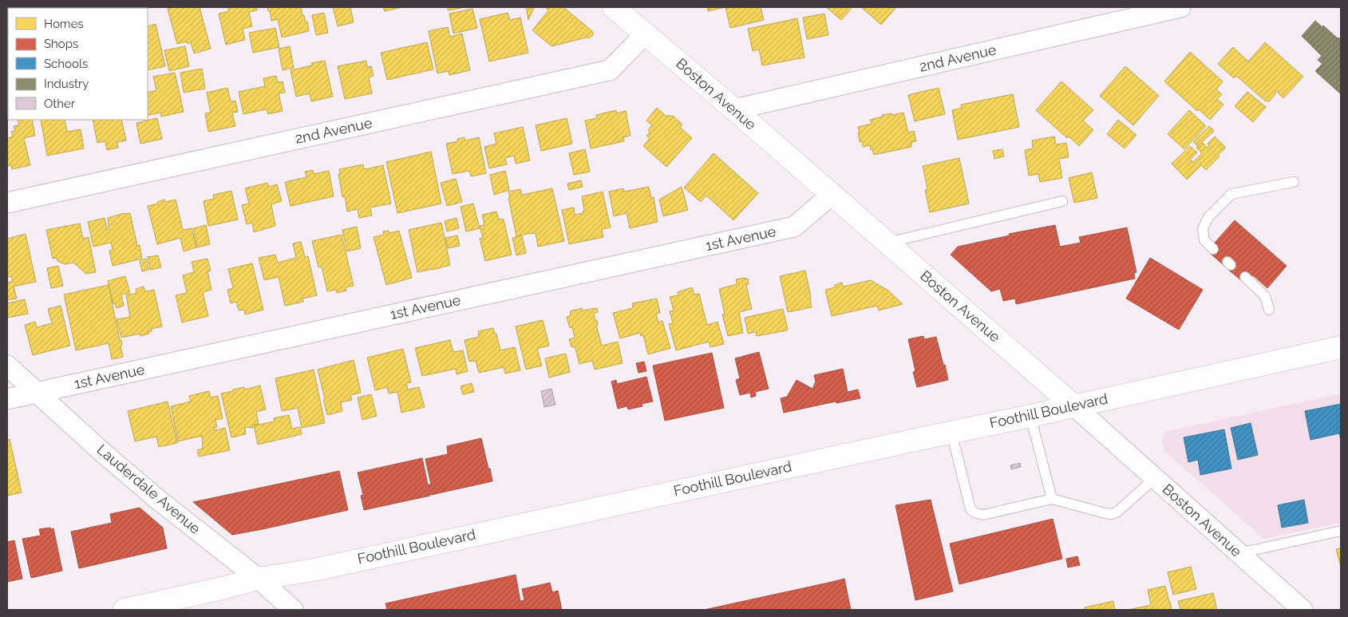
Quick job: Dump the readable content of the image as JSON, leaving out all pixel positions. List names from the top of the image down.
{
  "streets": {
    "main road": ["Boston Avenue", "Foothill Boulevard"],
    "street": ["2nd Avenue", "1st Avenue", "Lauderdale Avenue"]
  },
  "crossings": [
    ["2nd Avenue", "Boston Avenue"],
    ["Boston Avenue", "1st Avenue"],
    ["Boston Avenue", "Foothill Boulevard"],
    ["1st Avenue", "Lauderdale Avenue"],
    ["Foothill Boulevard", "Lauderdale Avenue"]
  ],
  "legend": [
    "Homes",
    "Shops",
    "Schools",
    "Industry",
    "Other"
  ]
}
